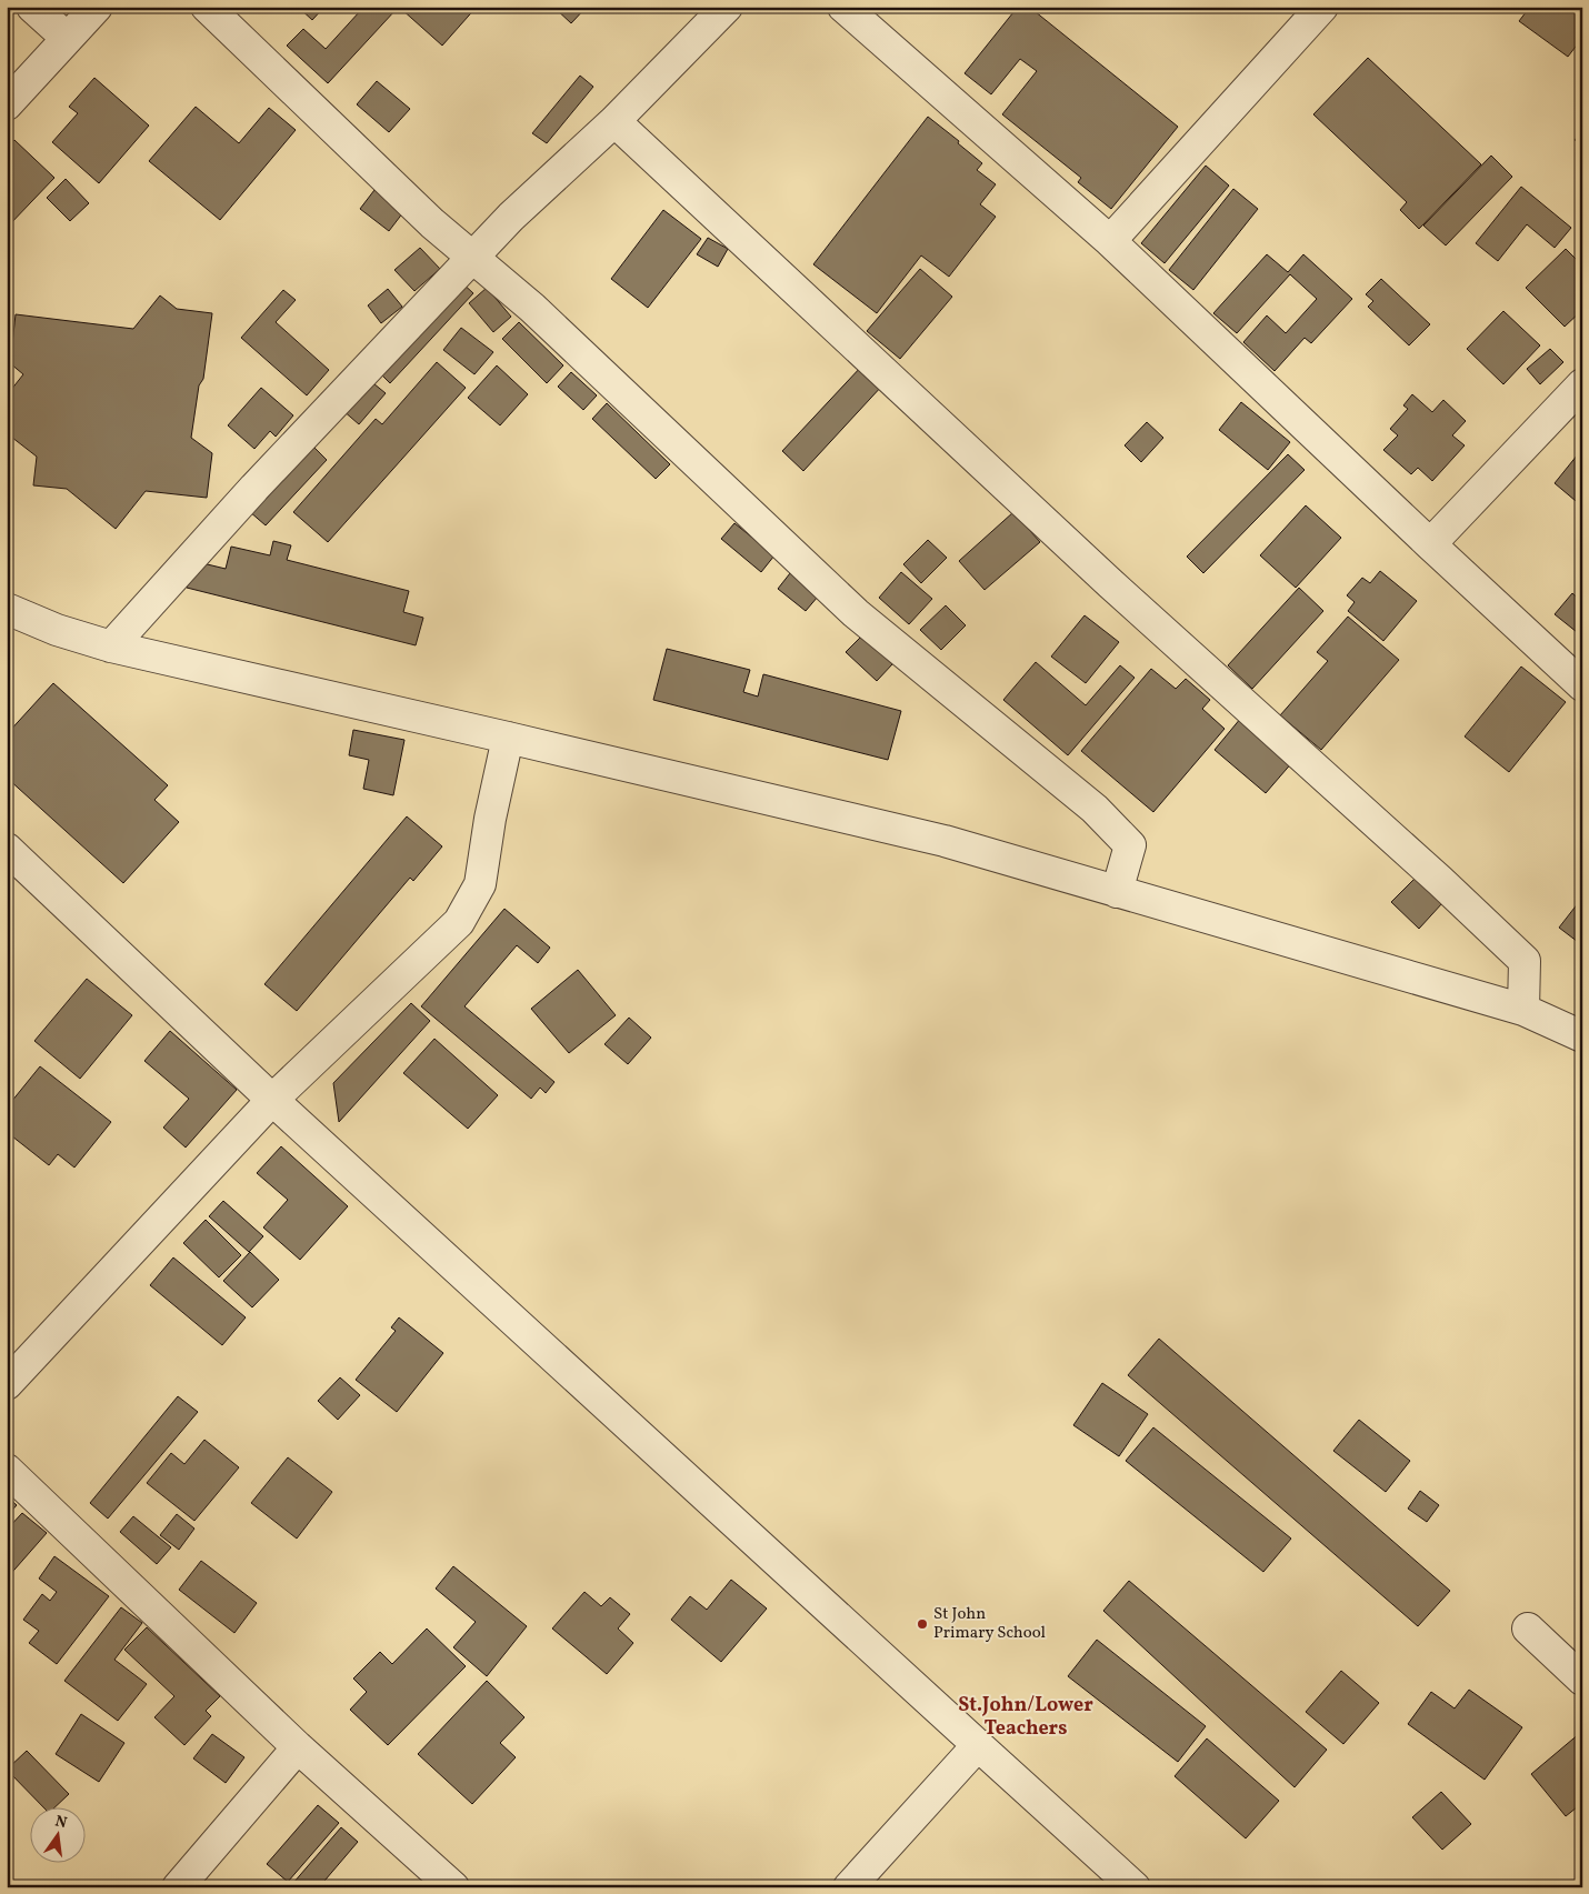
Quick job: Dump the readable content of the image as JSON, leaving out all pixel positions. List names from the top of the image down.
{
  "districts": ["St.John/Lower Teachers"],
  "places": ["St John Primary School"],
  "north": "top"
}
